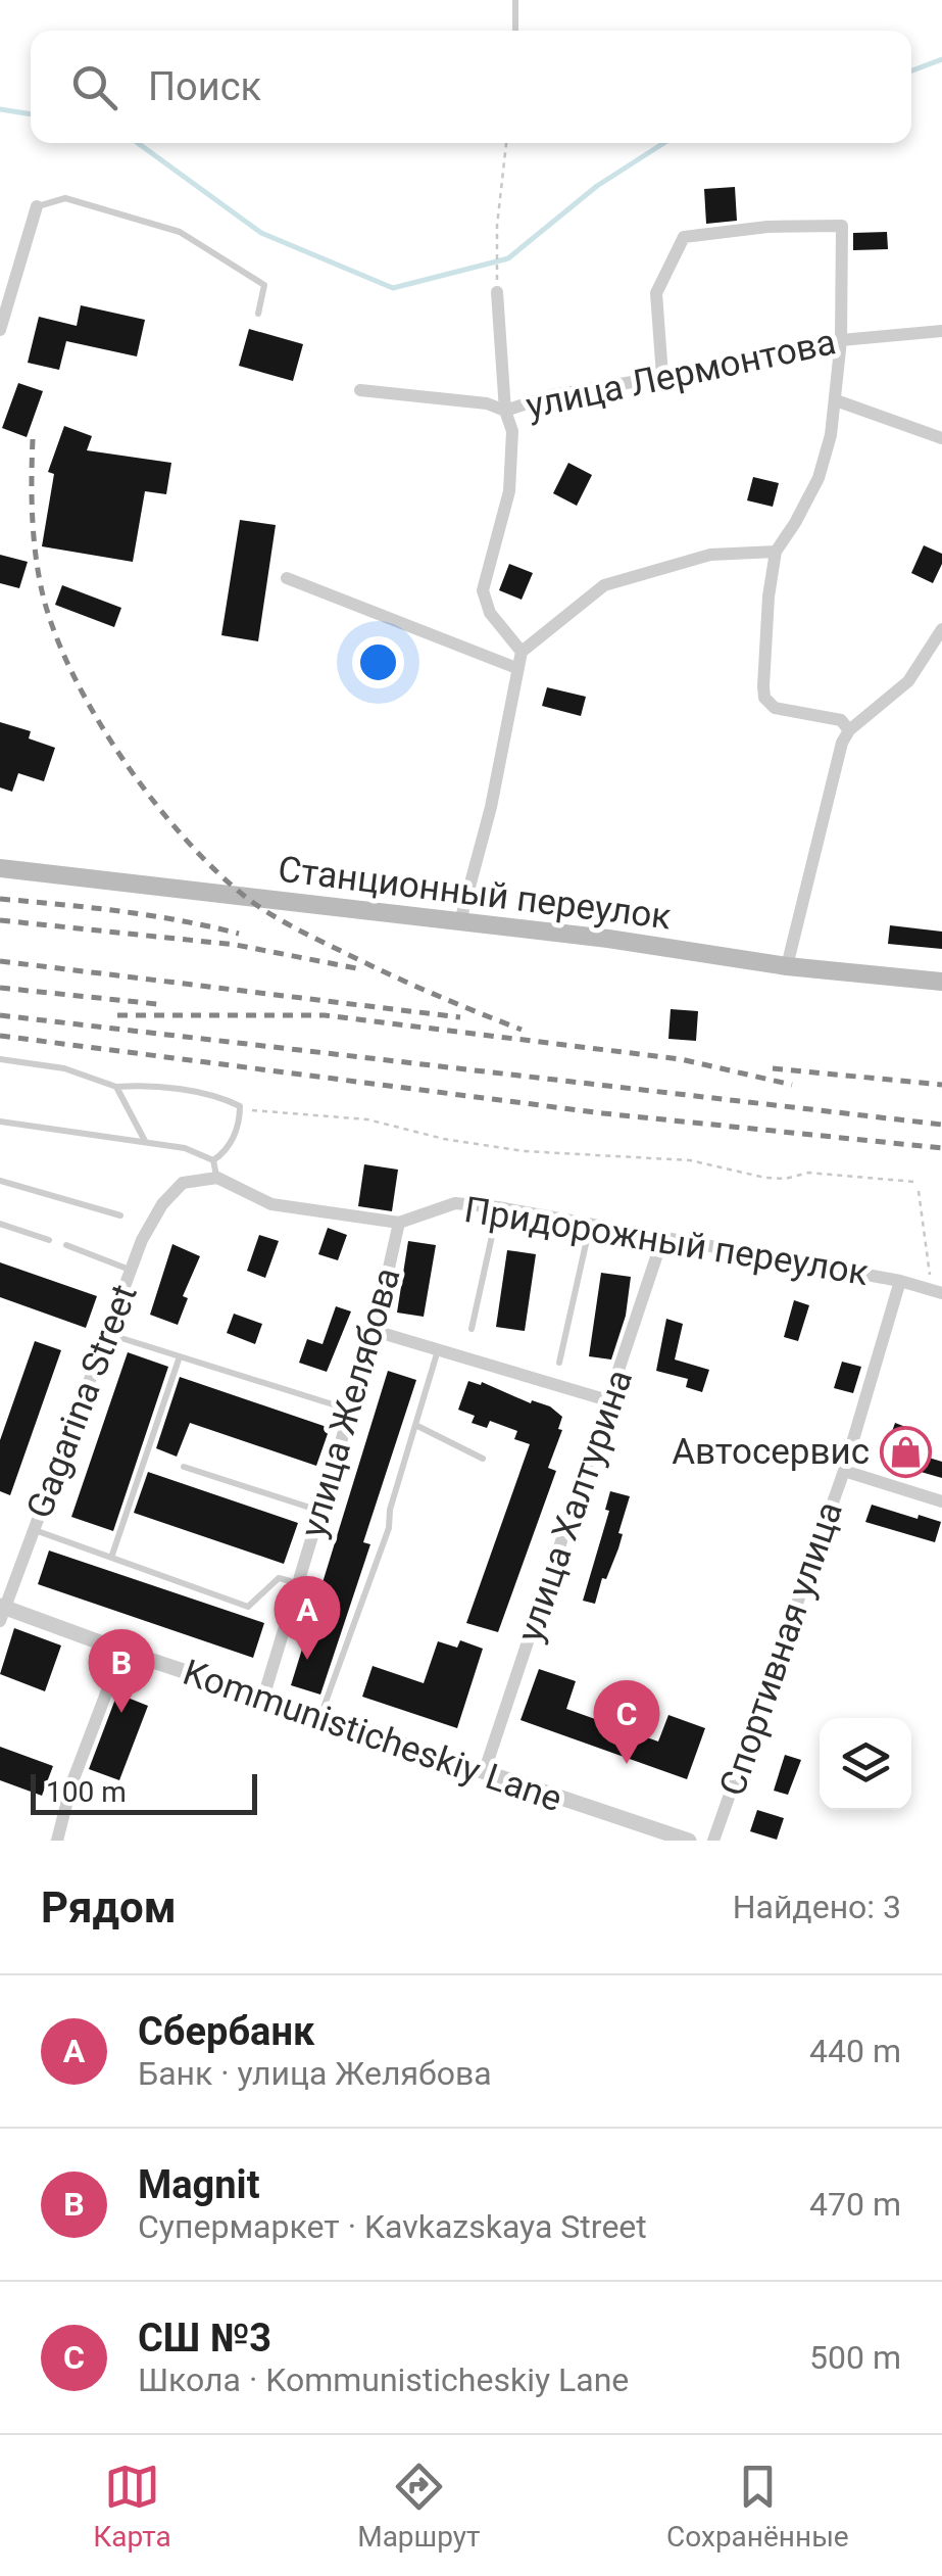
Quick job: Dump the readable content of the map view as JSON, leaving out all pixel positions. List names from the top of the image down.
{
  "streets": {
    "main road": ["Станционный переулок"],
    "street": [
      "улица Лермонтова",
      "Придорожный переулок",
      "Gagarina Street",
      "улица Желябова",
      "улица Халтурина",
      "Спортивная улица",
      "Kommunisticheskiy Lane"
    ]
  },
  "crossings": [
    ["Придорожный переулок", "Gagarina Street"],
    ["Придорожный переулок", "улица Желябова"],
    ["Придорожный переулок", "улица Халтурина"],
    ["Придорожный переулок", "Спортивная улица"],
    ["Gagarina Street", "Kommunisticheskiy Lane"],
    ["улица Желябова", "Kommunisticheskiy Lane"],
    ["улица Халтурина", "Kommunisticheskiy Lane"]
  ],
  "places": {
    "shop": ["Автосервис"]
  },
  "scale_bar": "100 m",
  "page": {
    "search": "Поиск",
    "pins": ["A", "B", "C"],
    "scale": "100 m",
    "heading": ["Рядом", "Найдено: 3"],
    "list": [
      {
        "mark": "A",
        "name": "Сбербанк",
        "note": "Банк · улица Желябова",
        "value": "440 m"
      },
      {
        "mark": "B",
        "name": "Magnit",
        "note": "Супермаркет · Kavkazskaya Street",
        "value": "470 m"
      },
      {
        "mark": "C",
        "name": "СШ №3",
        "note": "Школа · Kommunisticheskiy Lane",
        "value": "500 m"
      }
    ],
    "nav": ["Карта", "Маршрут", "Сохранённые"]
  }
}
